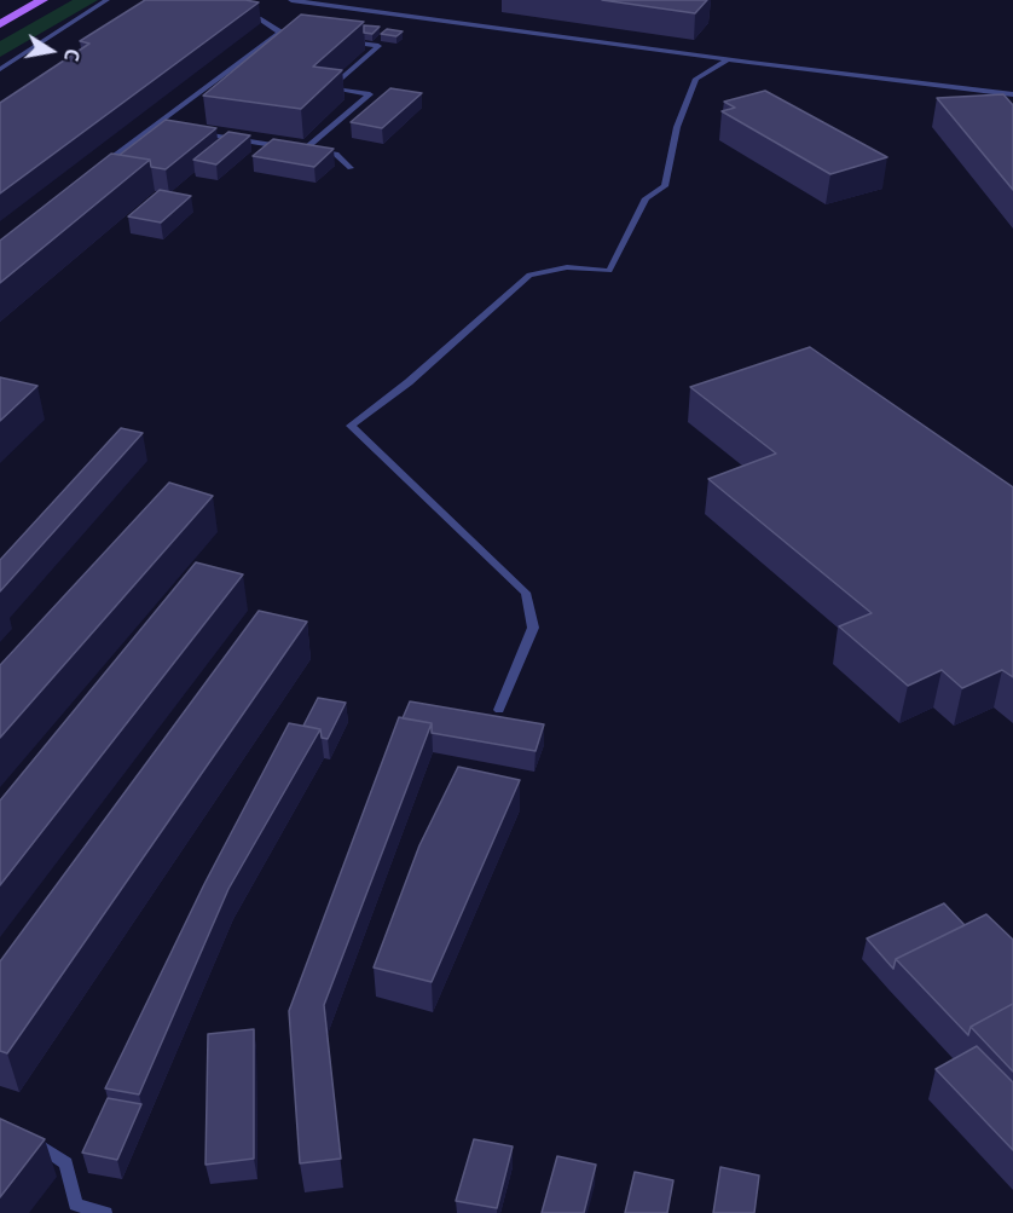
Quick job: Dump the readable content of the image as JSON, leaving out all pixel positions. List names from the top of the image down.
{
  "north": "right"
}
